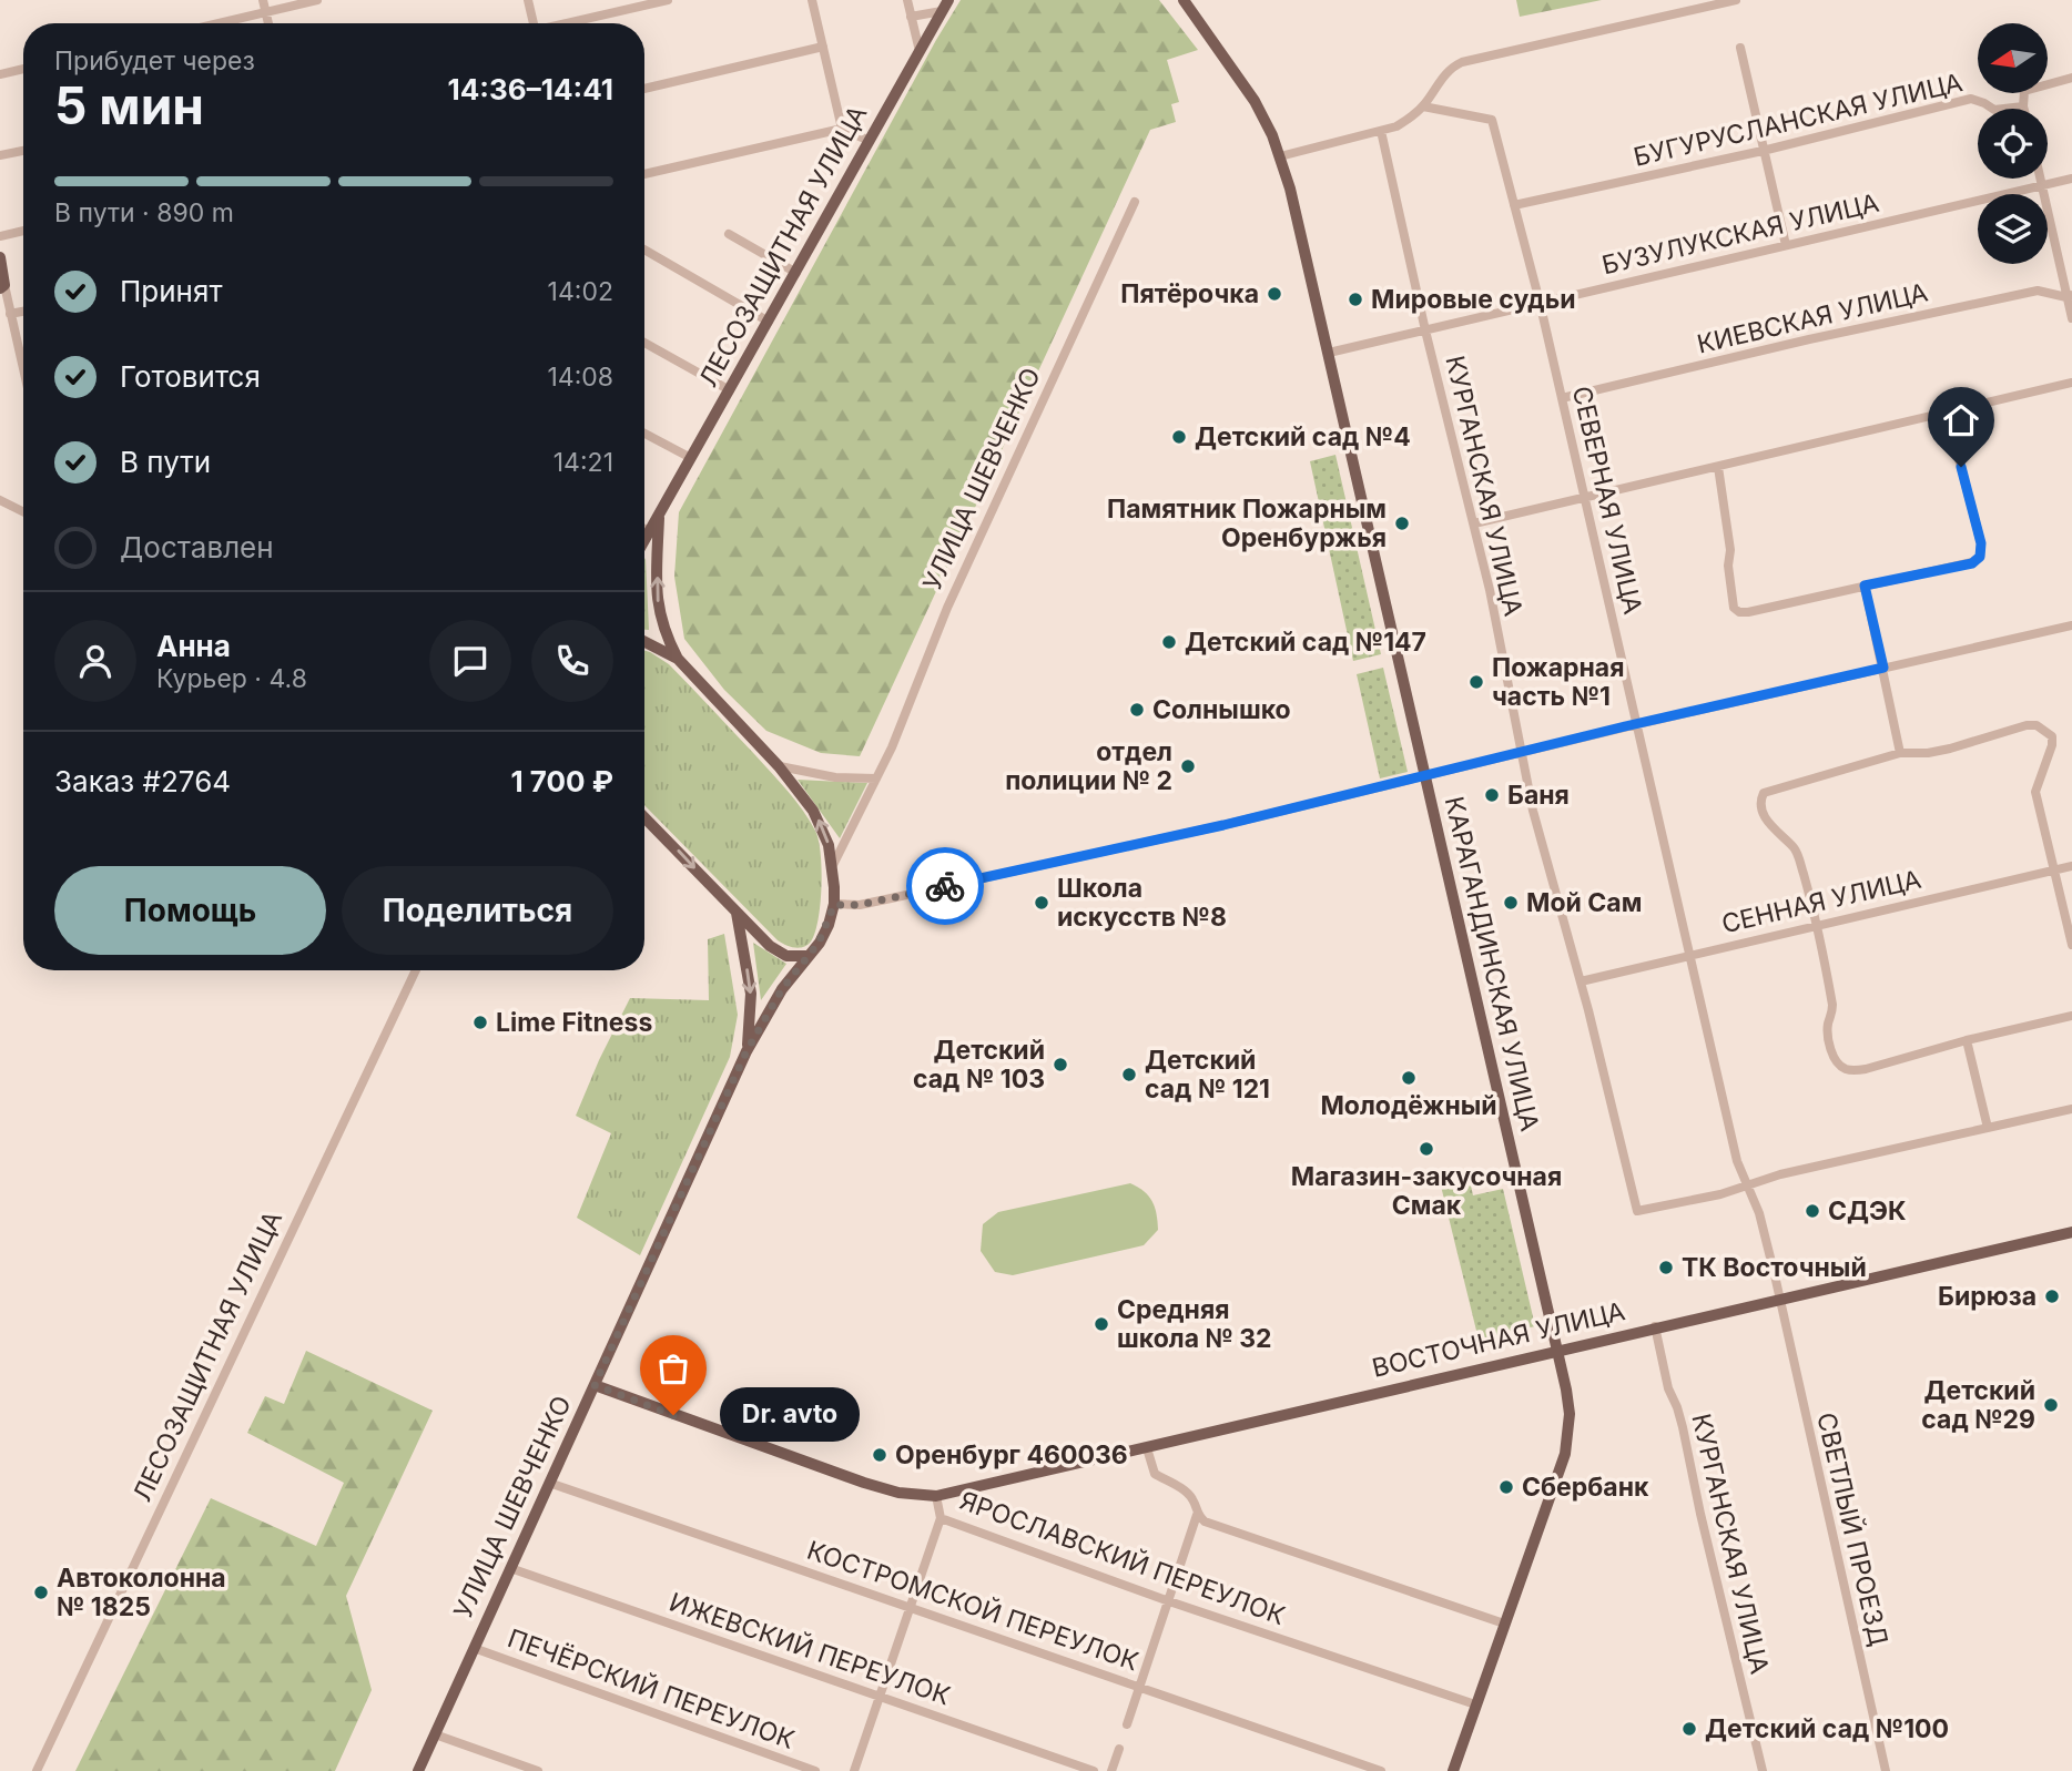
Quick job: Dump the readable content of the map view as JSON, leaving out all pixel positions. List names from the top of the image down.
{
  "streets": {
    "main road": [
      "ЛЕСОЗАЩИТНАЯ УЛИЦА",
      "УЛИЦА ШЕВЧЕНКО",
      "КАРАГАНДИНСКАЯ УЛИЦА",
      "ВОСТОЧНАЯ УЛИЦА",
      "ЯРОСЛАВСКИЙ ПЕРЕУЛОК"
    ],
    "street": [
      "БУГУРУСЛАНСКАЯ УЛИЦА",
      "БУЗУЛУКСКАЯ УЛИЦА",
      "КИЕВСКАЯ УЛИЦА",
      "КУРГАНСКАЯ УЛИЦА",
      "СЕВЕРНАЯ УЛИЦА",
      "СЕННАЯ УЛИЦА",
      "СВЕТЛЫЙ ПРОЕЗД",
      "КОСТРОМСКОЙ ПЕРЕУЛОК",
      "ИЖЕВСКИЙ ПЕРЕУЛОК",
      "ПЕЧЁРСКИЙ ПЕРЕУЛОК"
    ]
  },
  "crossings": [
    ["БУГУРУСЛАНСКАЯ УЛИЦА", "СЕВЕРНАЯ УЛИЦА"],
    ["БУЗУЛУКСКАЯ УЛИЦА", "КУРГАНСКАЯ УЛИЦА"],
    ["БУЗУЛУКСКАЯ УЛИЦА", "СЕВЕРНАЯ УЛИЦА"],
    ["БУЗУЛУКСКАЯ УЛИЦА", "КАРАГАНДИНСКАЯ УЛИЦА"],
    ["КИЕВСКАЯ УЛИЦА", "СЕВЕРНАЯ УЛИЦА"],
    ["УЛИЦА ШЕВЧЕНКО", "ЯРОСЛАВСКИЙ ПЕРЕУЛОК"],
    ["УЛИЦА ШЕВЧЕНКО", "КОСТРОМСКОЙ ПЕРЕУЛОК"],
    ["УЛИЦА ШЕВЧЕНКО", "ИЖЕВСКИЙ ПЕРЕУЛОК"],
    ["УЛИЦА ШЕВЧЕНКО", "ПЕЧЁРСКИЙ ПЕРЕУЛОК"],
    ["КУРГАНСКАЯ УЛИЦА", "СЕВЕРНАЯ УЛИЦА"],
    ["КУРГАНСКАЯ УЛИЦА", "СЕННАЯ УЛИЦА"],
    ["КУРГАНСКАЯ УЛИЦА", "ВОСТОЧНАЯ УЛИЦА"],
    ["КУРГАНСКАЯ УЛИЦА", "СВЕТЛЫЙ ПРОЕЗД"],
    ["СЕВЕРНАЯ УЛИЦА", "СЕННАЯ УЛИЦА"],
    ["СЕВЕРНАЯ УЛИЦА", "СВЕТЛЫЙ ПРОЕЗД"],
    ["КАРАГАНДИНСКАЯ УЛИЦА", "ВОСТОЧНАЯ УЛИЦА"],
    ["КАРАГАНДИНСКАЯ УЛИЦА", "ЯРОСЛАВСКИЙ ПЕРЕУЛОК"],
    ["ВОСТОЧНАЯ УЛИЦА", "СВЕТЛЫЙ ПРОЕЗД"],
    ["ВОСТОЧНАЯ УЛИЦА", "ЯРОСЛАВСКИЙ ПЕРЕУЛОК"]
  ],
  "places": [
    "Пятёрочка",
    "Мировые судьи",
    "Детский сад №4",
    "Памятник Пожарным Оренбуржья",
    "Детский сад №147",
    "Пожарная часть №1",
    "Солнышко",
    "отдел полиции № 2",
    "Баня",
    "Школа искусств №8",
    "Мой Cам",
    "Lime Fitness",
    "Детский сад № 103",
    "Детский сад № 121",
    "Молодёжный",
    "Магазин-закусочная Смак",
    "СДЭК",
    "ТК Восточный",
    "Бирюза",
    "Средняя школа № 32",
    "Детский сад №29",
    "Dr. avto",
    "Оренбург 460036",
    "Сбербанк",
    "Автоколонна № 1825",
    "Детский сад №100"
  ],
  "north": "left",
  "page": {
    "heading": ["5 мин", "Прибудет через", "14:36–14:41"],
    "panel": [
      "Анна",
      "Курьер · 4.8",
      "Заказ #2764",
      "1 700 ₽"
    ],
    "bar": "В пути · 890 m",
    "list": [
      ["Принят", "14:02"],
      ["Готовится", "14:08"],
      ["В пути", "14:21"],
      "Доставлен"
    ],
    "buttons": ["Помощь", "Поделиться"],
    "bubble": "Dr. avto"
  }
}
